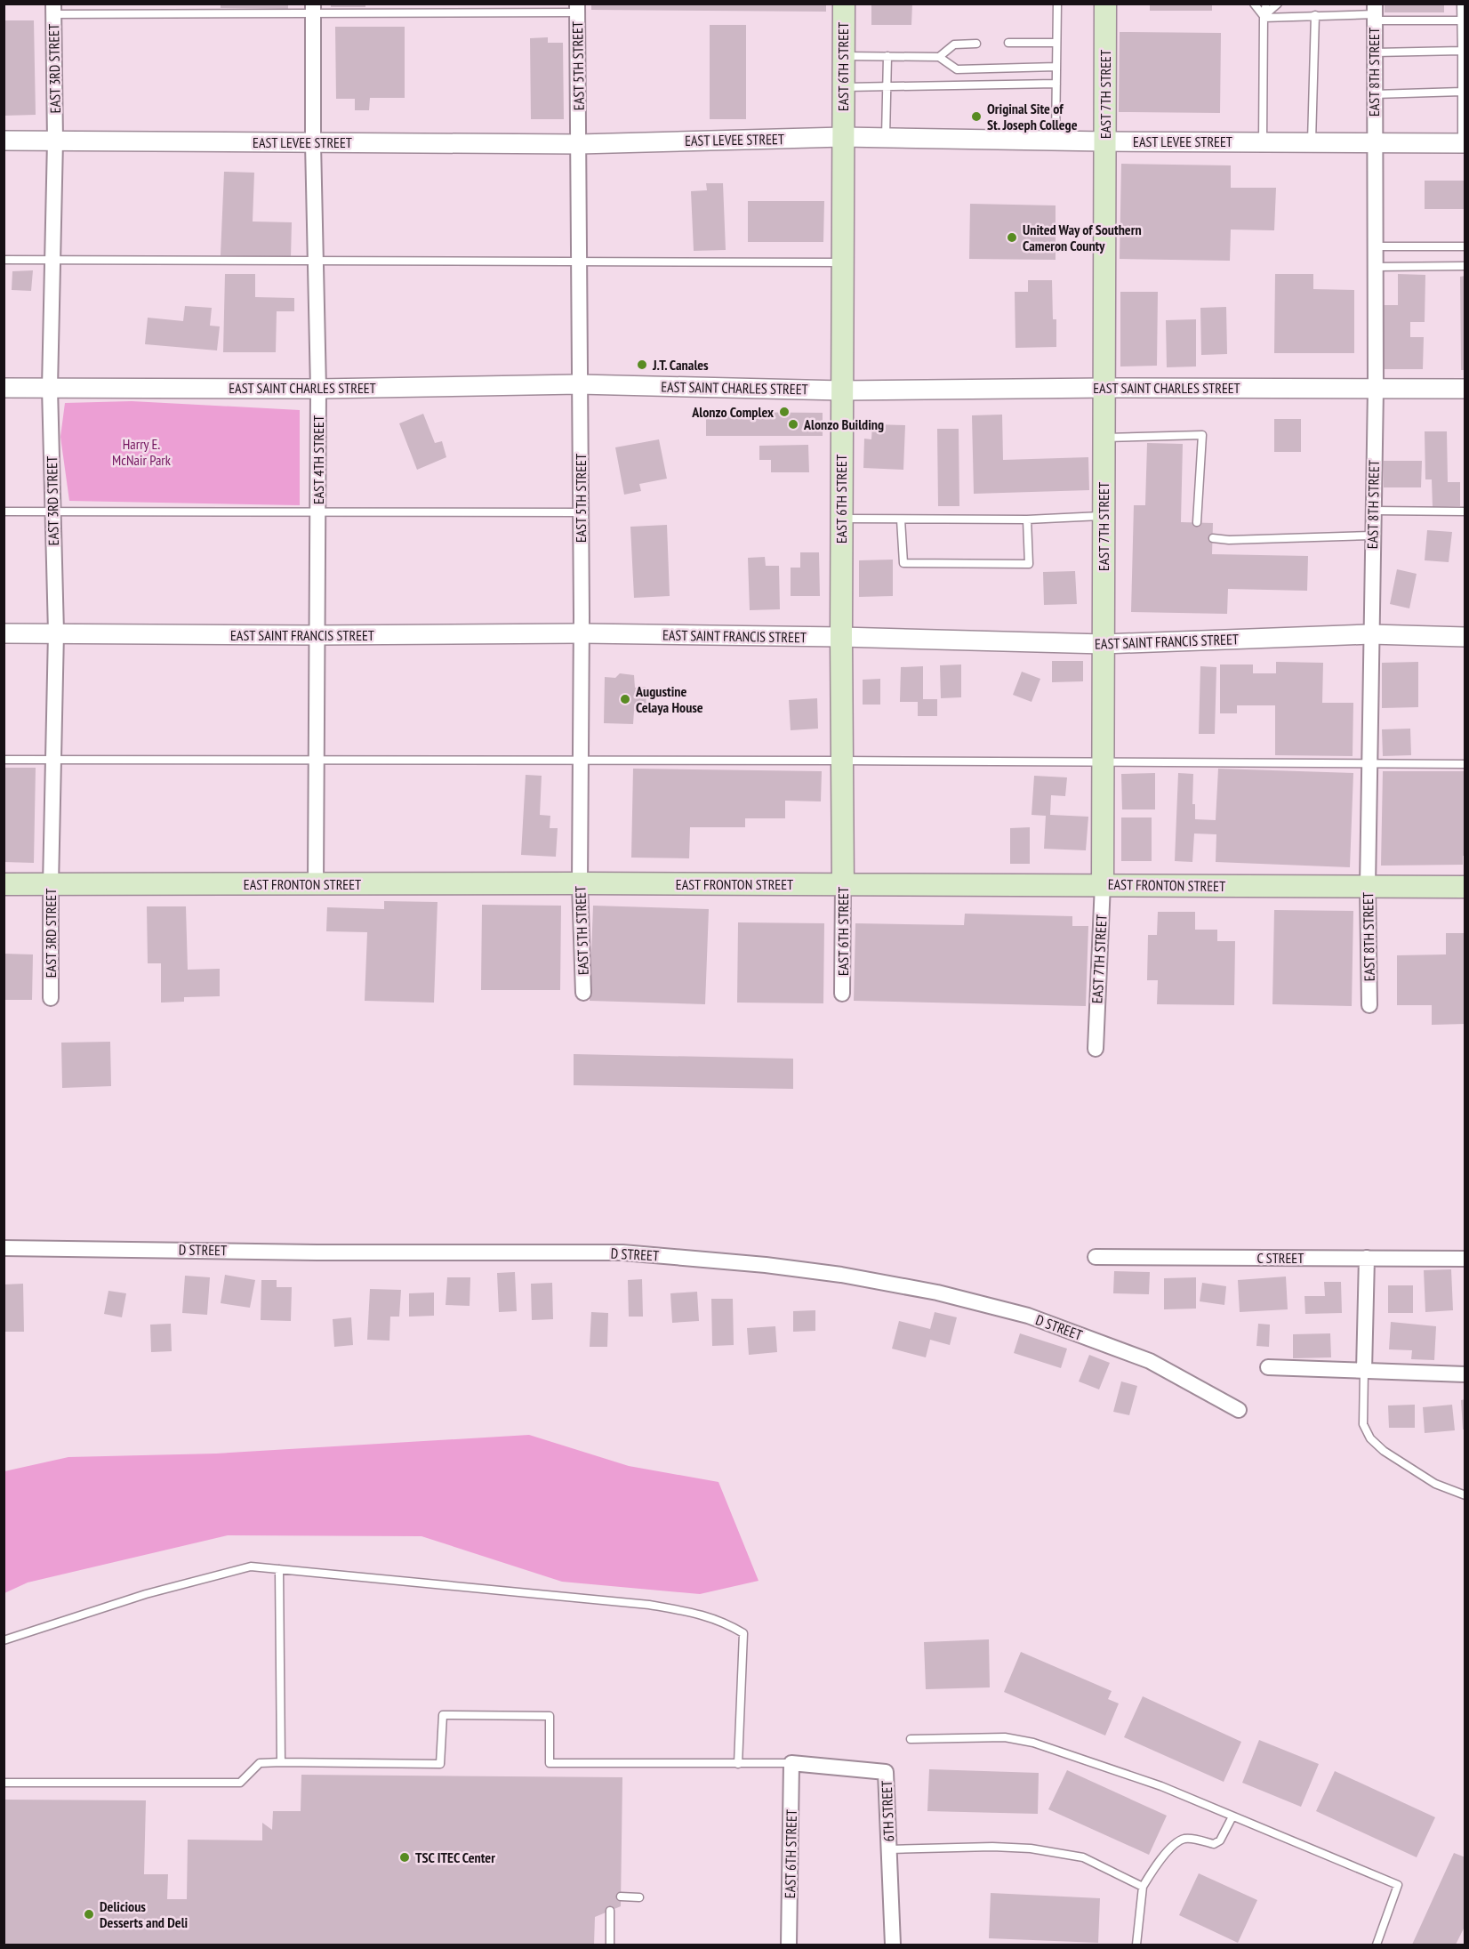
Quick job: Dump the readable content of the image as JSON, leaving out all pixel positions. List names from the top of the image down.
{
  "streets": {
    "main road": ["EAST 6TH STREET", "EAST 7TH STREET", "EAST FRONTON STREET"],
    "street": [
      "EAST 5TH STREET",
      "EAST 3RD STREET",
      "EAST 8TH STREET",
      "EAST LEVEE STREET",
      "EAST SAINT CHARLES STREET",
      "EAST 4TH STREET",
      "EAST SAINT FRANCIS STREET",
      "D STREET",
      "C STREET",
      "6TH STREET"
    ]
  },
  "crossings": [
    ["EAST 5TH STREET", "EAST LEVEE STREET"],
    ["EAST 5TH STREET", "EAST SAINT CHARLES STREET"],
    ["EAST 5TH STREET", "EAST SAINT FRANCIS STREET"],
    ["EAST 5TH STREET", "EAST FRONTON STREET"],
    ["EAST 6TH STREET", "EAST LEVEE STREET"],
    ["EAST 6TH STREET", "EAST SAINT CHARLES STREET"],
    ["EAST 6TH STREET", "EAST SAINT FRANCIS STREET"],
    ["EAST 6TH STREET", "EAST FRONTON STREET"],
    ["EAST 6TH STREET", "6TH STREET"],
    ["EAST 3RD STREET", "EAST LEVEE STREET"],
    ["EAST 3RD STREET", "EAST SAINT CHARLES STREET"],
    ["EAST 3RD STREET", "EAST SAINT FRANCIS STREET"],
    ["EAST 3RD STREET", "EAST FRONTON STREET"],
    ["EAST 8TH STREET", "EAST LEVEE STREET"],
    ["EAST 8TH STREET", "EAST SAINT CHARLES STREET"],
    ["EAST 8TH STREET", "EAST SAINT FRANCIS STREET"],
    ["EAST 8TH STREET", "EAST FRONTON STREET"],
    ["EAST 7TH STREET", "EAST LEVEE STREET"],
    ["EAST 7TH STREET", "EAST SAINT CHARLES STREET"],
    ["EAST 7TH STREET", "EAST SAINT FRANCIS STREET"],
    ["EAST 7TH STREET", "EAST FRONTON STREET"],
    ["EAST LEVEE STREET", "EAST 4TH STREET"],
    ["EAST SAINT CHARLES STREET", "EAST 4TH STREET"],
    ["EAST 4TH STREET", "EAST SAINT FRANCIS STREET"],
    ["EAST 4TH STREET", "EAST FRONTON STREET"]
  ],
  "parks": ["Harry E. McNair Park"],
  "places": [
    "Original Site of St. Joseph College",
    "United Way of Southern Cameron County",
    "J.T. Canales",
    "Alonzo Complex",
    "Alonzo Building",
    "Augustine Celaya House",
    "TSC ITEC Center",
    "Delicious Desserts and Deli"
  ]
}
